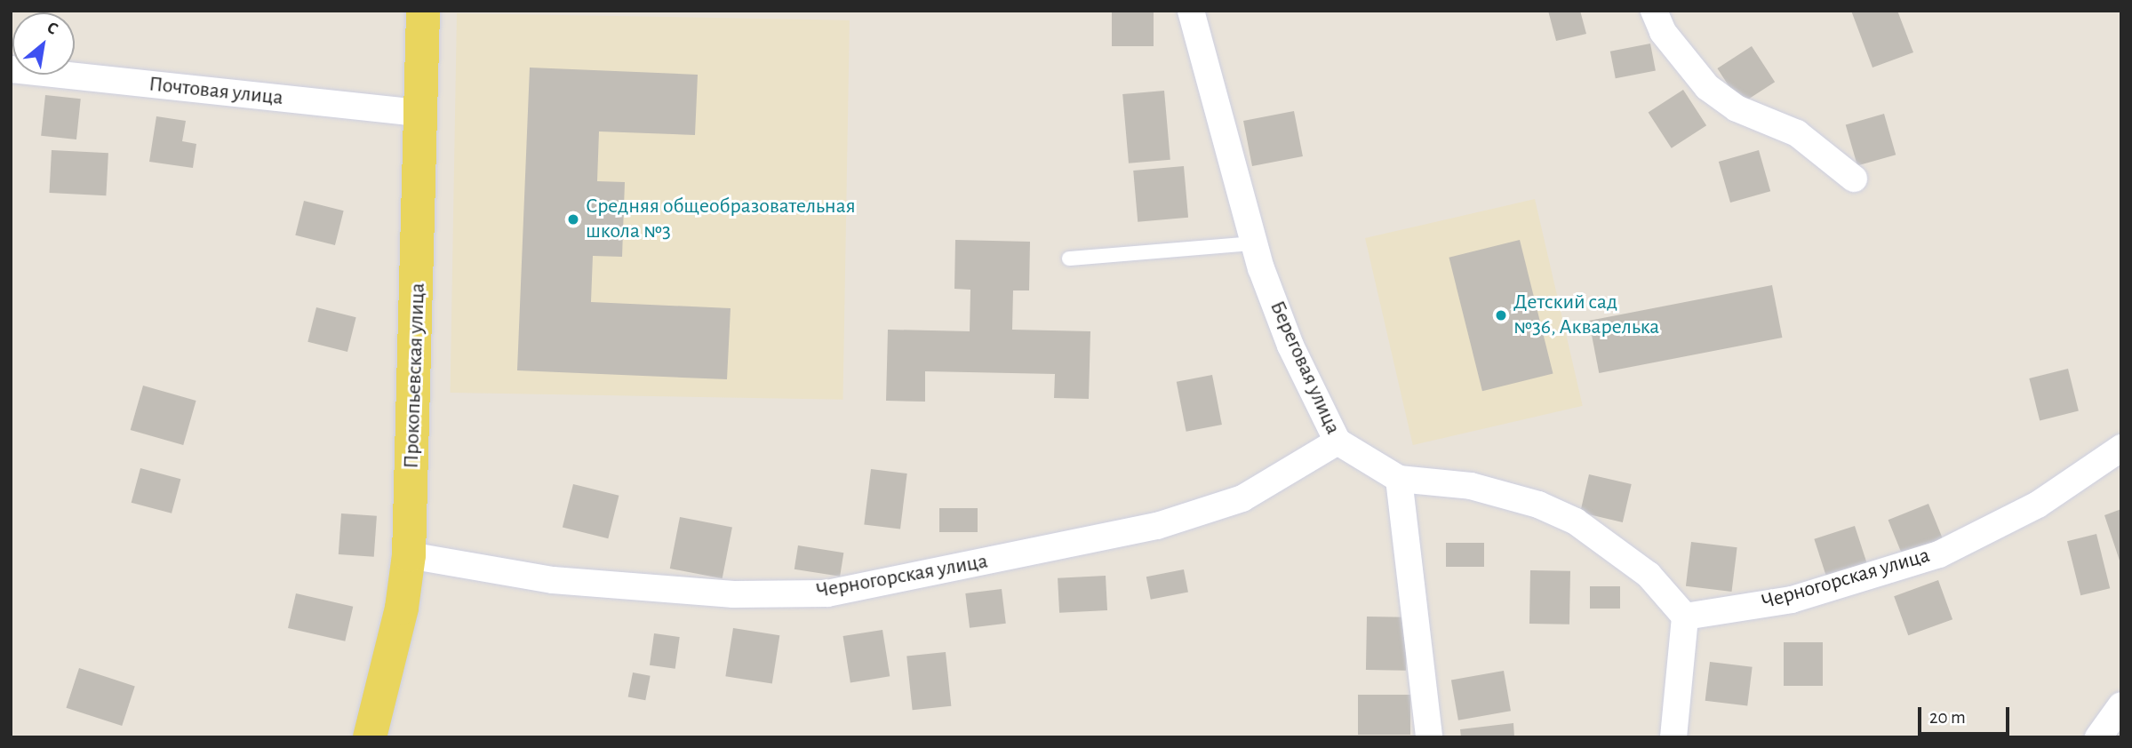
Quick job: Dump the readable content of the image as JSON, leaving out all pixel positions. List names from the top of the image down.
{
  "streets": {
    "main road": ["Прокопьевская улица"],
    "street": ["Почтовая улица", "Береговая улица", "Черногорская улица"]
  },
  "crossings": [
    ["Почтовая улица", "Прокопьевская улица"],
    ["Береговая улица", "Черногорская улица"],
    ["Прокопьевская улица", "Черногорская улица"]
  ],
  "places": ["Средняя общеобразовательная школа №3", "Детский сад №36, Акварелька"],
  "scale_bar": "20 m",
  "north": "top right"
}
